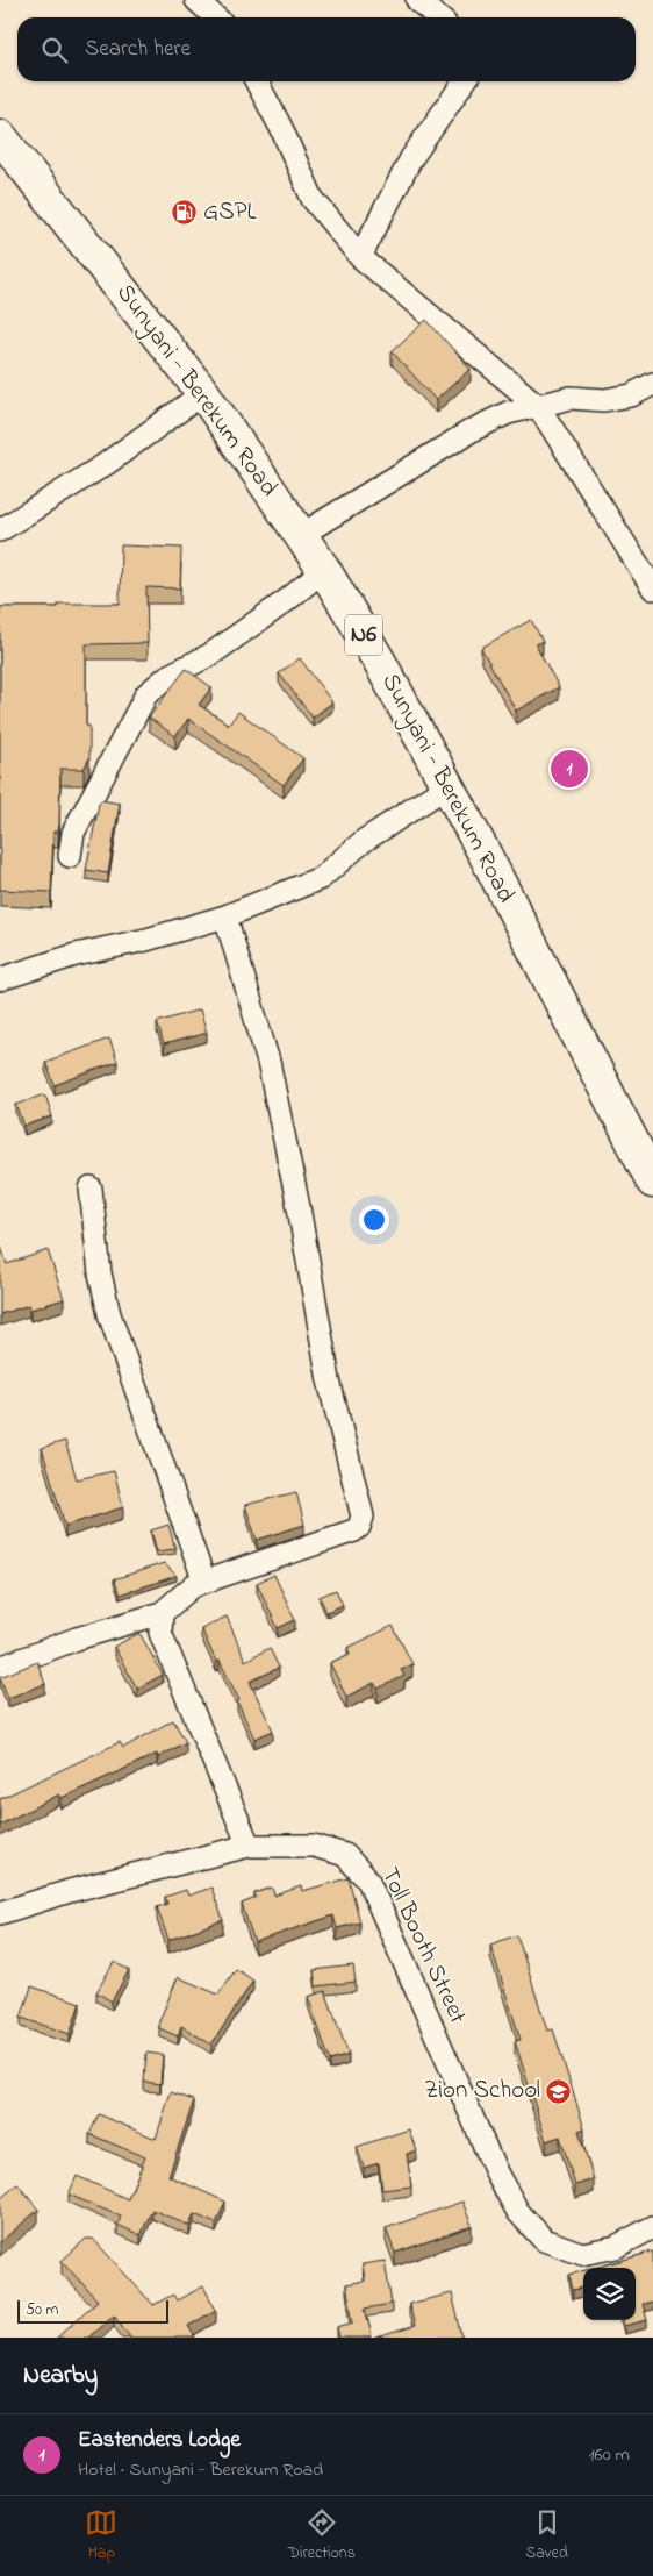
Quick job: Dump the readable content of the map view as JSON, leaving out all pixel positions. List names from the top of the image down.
{
  "streets": {
    "main road": ["Sunyani - Berekum Road", "N6"],
    "street": ["Toll Booth Street"]
  },
  "places": {
    "fuel station": ["GSPL"],
    "school or university": ["Zion School"]
  },
  "scale_bar": "50 m",
  "page": {
    "search": "Search here",
    "pins": "1",
    "scale": "50 m",
    "heading": "Nearby",
    "list": [
      {
        "mark": "1",
        "name": "Eastenders Lodge",
        "note": "Hotel · Sunyani - Berekum Road",
        "value": "160 m"
      }
    ],
    "nav": ["Map", "Directions", "Saved"]
  }
}
